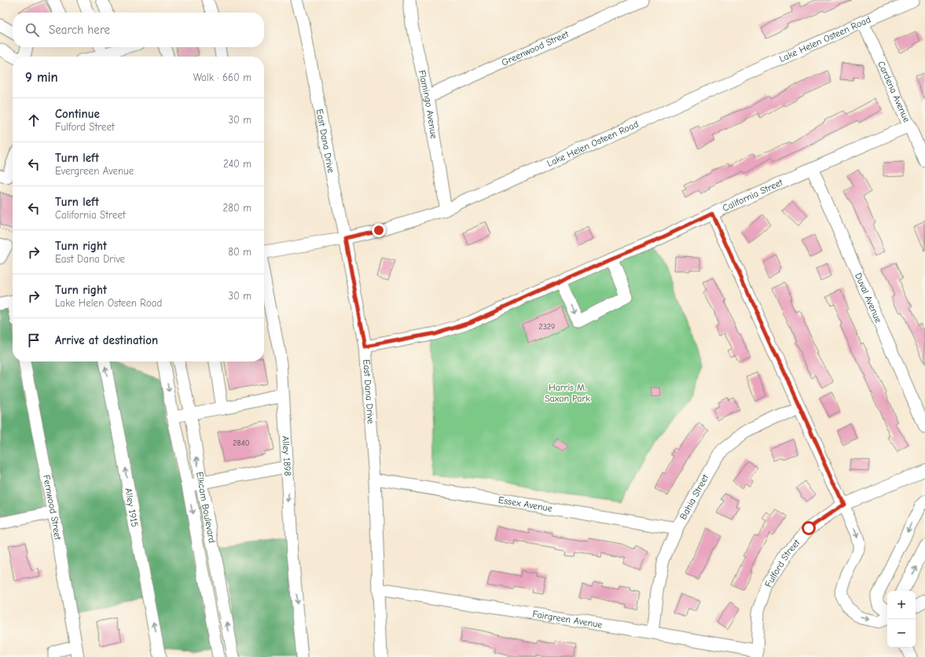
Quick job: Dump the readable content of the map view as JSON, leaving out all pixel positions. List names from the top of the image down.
{
  "streets": {
    "street": [
      "Lake Helen Osteen Road",
      "Greenwood Street",
      "Cardena Avenue",
      "Flamingo Avenue",
      "East Dana Drive",
      "California Street",
      "Duval Avenue",
      "Alley 1898",
      "Bahia Street",
      "Essex Avenue",
      "Fernwood Street",
      "Elkcam Boulevard",
      "Alley 1915",
      "Fulford Street",
      "Fairgreen Avenue"
    ]
  },
  "crossings": [
    ["Lake Helen Osteen Road", "Cardena Avenue"],
    ["Lake Helen Osteen Road", "Flamingo Avenue"],
    ["Lake Helen Osteen Road", "East Dana Drive"],
    ["Greenwood Street", "Flamingo Avenue"],
    ["Cardena Avenue", "California Street"],
    ["East Dana Drive", "California Street"],
    ["East Dana Drive", "Essex Avenue"],
    ["East Dana Drive", "Fairgreen Avenue"],
    ["California Street", "Duval Avenue"],
    ["Bahia Street", "Essex Avenue"],
    ["Bahia Street", "Fairgreen Avenue"],
    ["Fulford Street", "Fairgreen Avenue"]
  ],
  "one_way": ["Alley 1898", "Alley 1915"],
  "parks": ["Harris M. Saxon Park"],
  "house_numbers": ["2329", "2840"],
  "page": {
    "search": "Search here",
    "heading": ["9 min", "Walk · 660 m"],
    "list": [
      ["Continue", "Fulford Street", "30 m"],
      ["Turn left", "Evergreen Avenue", "240 m"],
      ["Turn left", "California Street", "280 m"],
      ["Turn right", "East Dana Drive", "80 m"],
      ["Turn right", "Lake Helen Osteen Road", "30 m"],
      "Arrive at destination"
    ],
    "map_buttons": ["+", "−"]
  }
}
